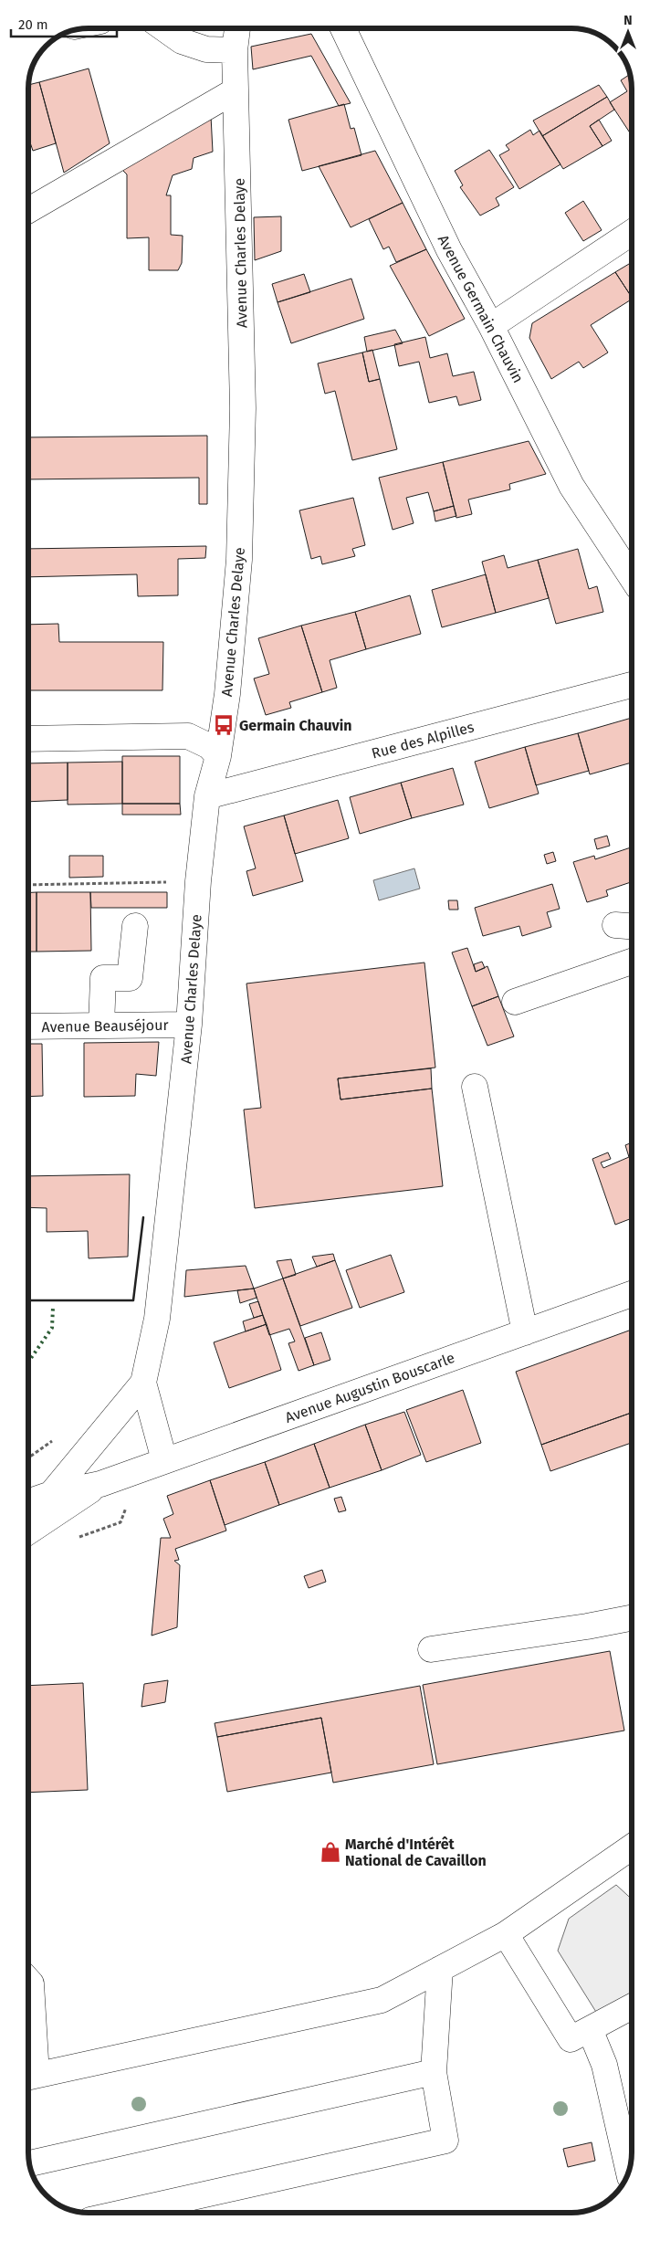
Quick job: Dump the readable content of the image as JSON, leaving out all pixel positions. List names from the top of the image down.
{
  "streets": {
    "street": [
      "Avenue Charles Delaye",
      "Avenue Germain Chauvin",
      "Rue des Alpilles",
      "Avenue Beauséjour",
      "Avenue Augustin Bouscarle"
    ]
  },
  "crossings": [
    ["Avenue Charles Delaye", "Rue des Alpilles"],
    ["Avenue Charles Delaye", "Avenue Beauséjour"],
    ["Avenue Charles Delaye", "Avenue Augustin Bouscarle"]
  ],
  "places": {
    "bus stop": ["Germain Chauvin"],
    "shop": ["Marché d'Intérêt National de Cavaillon"]
  },
  "scale_bar": "20 m",
  "north": "top"
}
